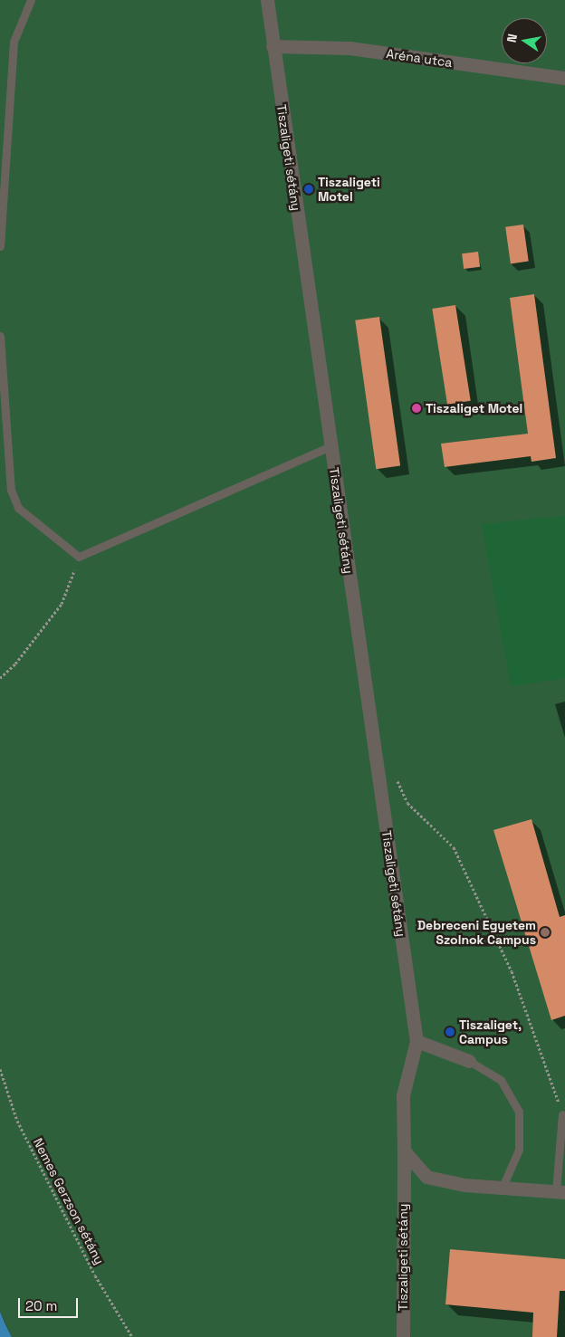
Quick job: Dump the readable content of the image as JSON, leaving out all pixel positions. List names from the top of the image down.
{
  "streets": {
    "street": ["Aréna utca", "Tiszaligeti sétány"],
    "path": ["Nemes Gerzson sétány"]
  },
  "crossings": [
    ["Aréna utca", "Tiszaligeti sétány"]
  ],
  "places": [
    "Tiszaligeti Motel",
    "Tiszaliget Motel",
    "Debreceni Egyetem Szolnok Campus",
    "Tiszaliget, Campus"
  ],
  "scale_bar": "20 m",
  "north": "left"
}
